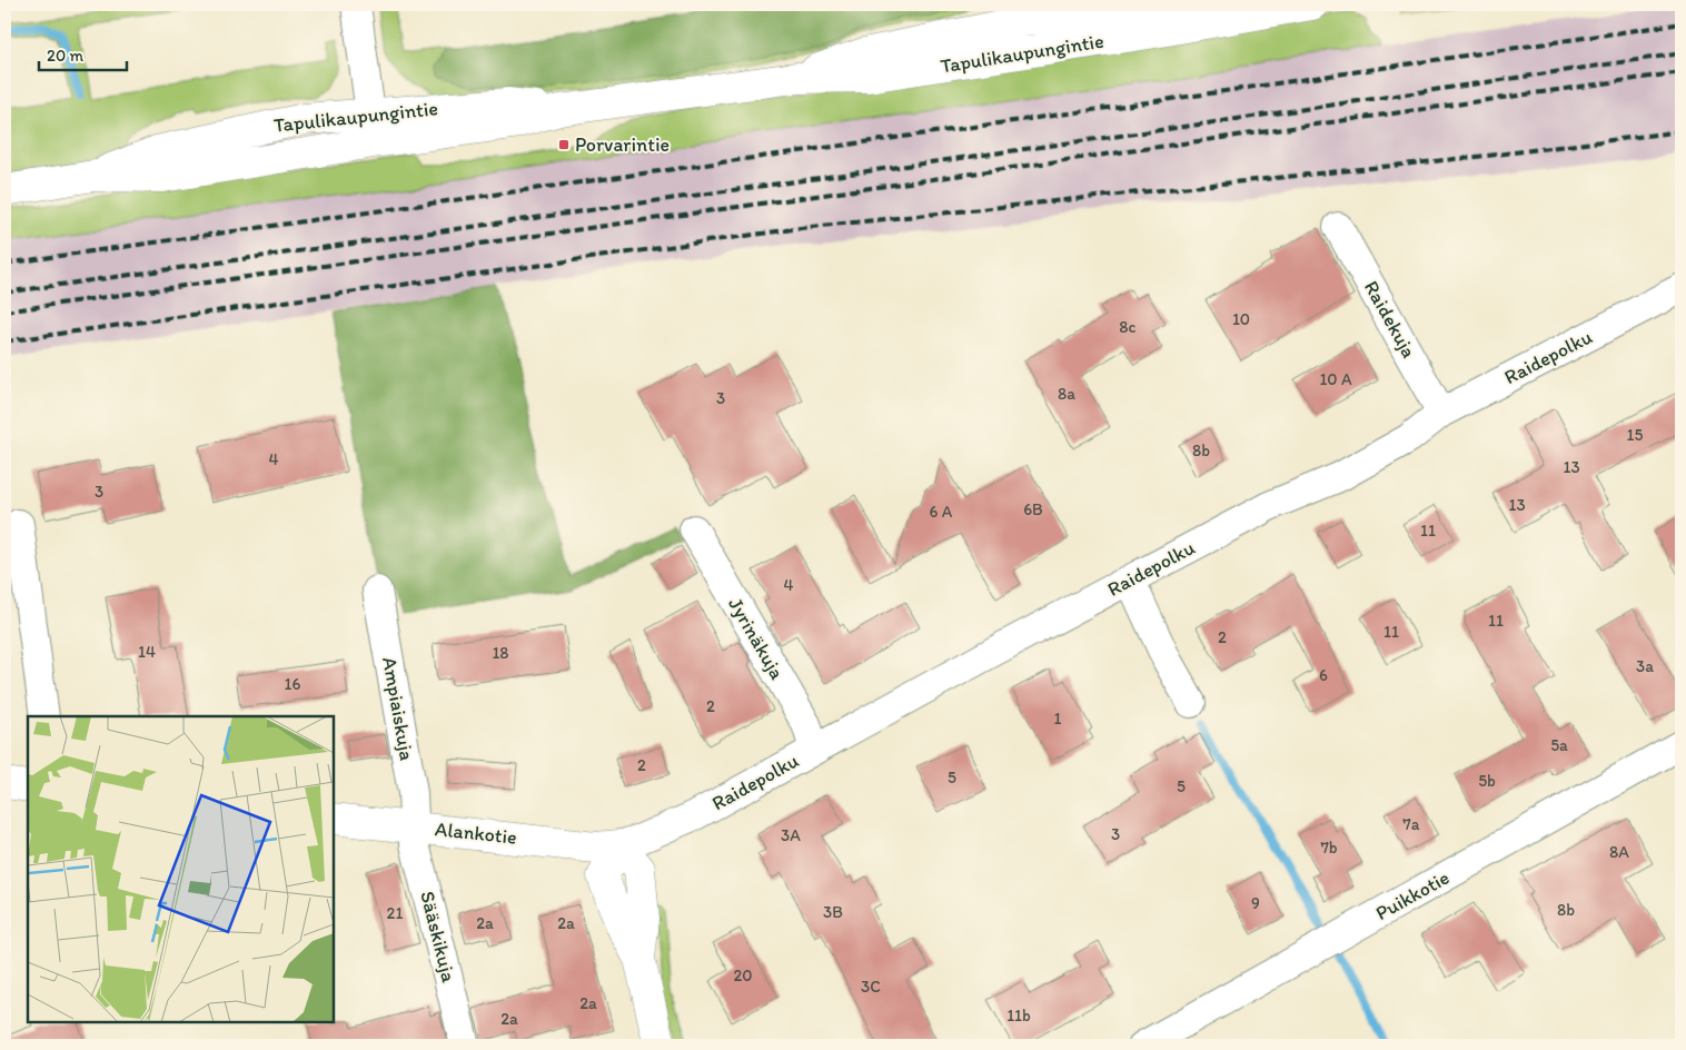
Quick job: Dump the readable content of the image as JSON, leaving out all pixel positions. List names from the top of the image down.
{
  "streets": {
    "main road": ["Tapulikaupungintie", "Alankotie"],
    "street": [
      "Raidekuja",
      "Raidepolku",
      "Jyrinäkuja",
      "Ampiaiskuja",
      "Puikkotie",
      "Sääskikuja"
    ]
  },
  "crossings": [
    ["Raidekuja", "Raidepolku"],
    ["Raidepolku", "Jyrinäkuja"],
    ["Raidepolku", "Alankotie"],
    ["Ampiaiskuja", "Alankotie"],
    ["Ampiaiskuja", "Sääskikuja"],
    ["Alankotie", "Sääskikuja"]
  ],
  "places": {
    "transit": ["Porvarintie"]
  },
  "house_numbers": [
    "10",
    "8c",
    "10 A",
    "8a",
    "3",
    "15",
    "8b",
    "4",
    "13",
    "3",
    "13",
    "6B",
    "6 A",
    "11",
    "4",
    "11",
    "11",
    "2",
    "14",
    "18",
    "3a",
    "6",
    "16",
    "2",
    "1",
    "5a",
    "2",
    "5",
    "5b",
    "5",
    "7a",
    "3",
    "3A",
    "7b",
    "8A",
    "9",
    "8b",
    "3B",
    "21",
    "2a",
    "2a",
    "20",
    "3C",
    "2a",
    "11b",
    "2a"
  ],
  "scale_bar": "20 m"
}
